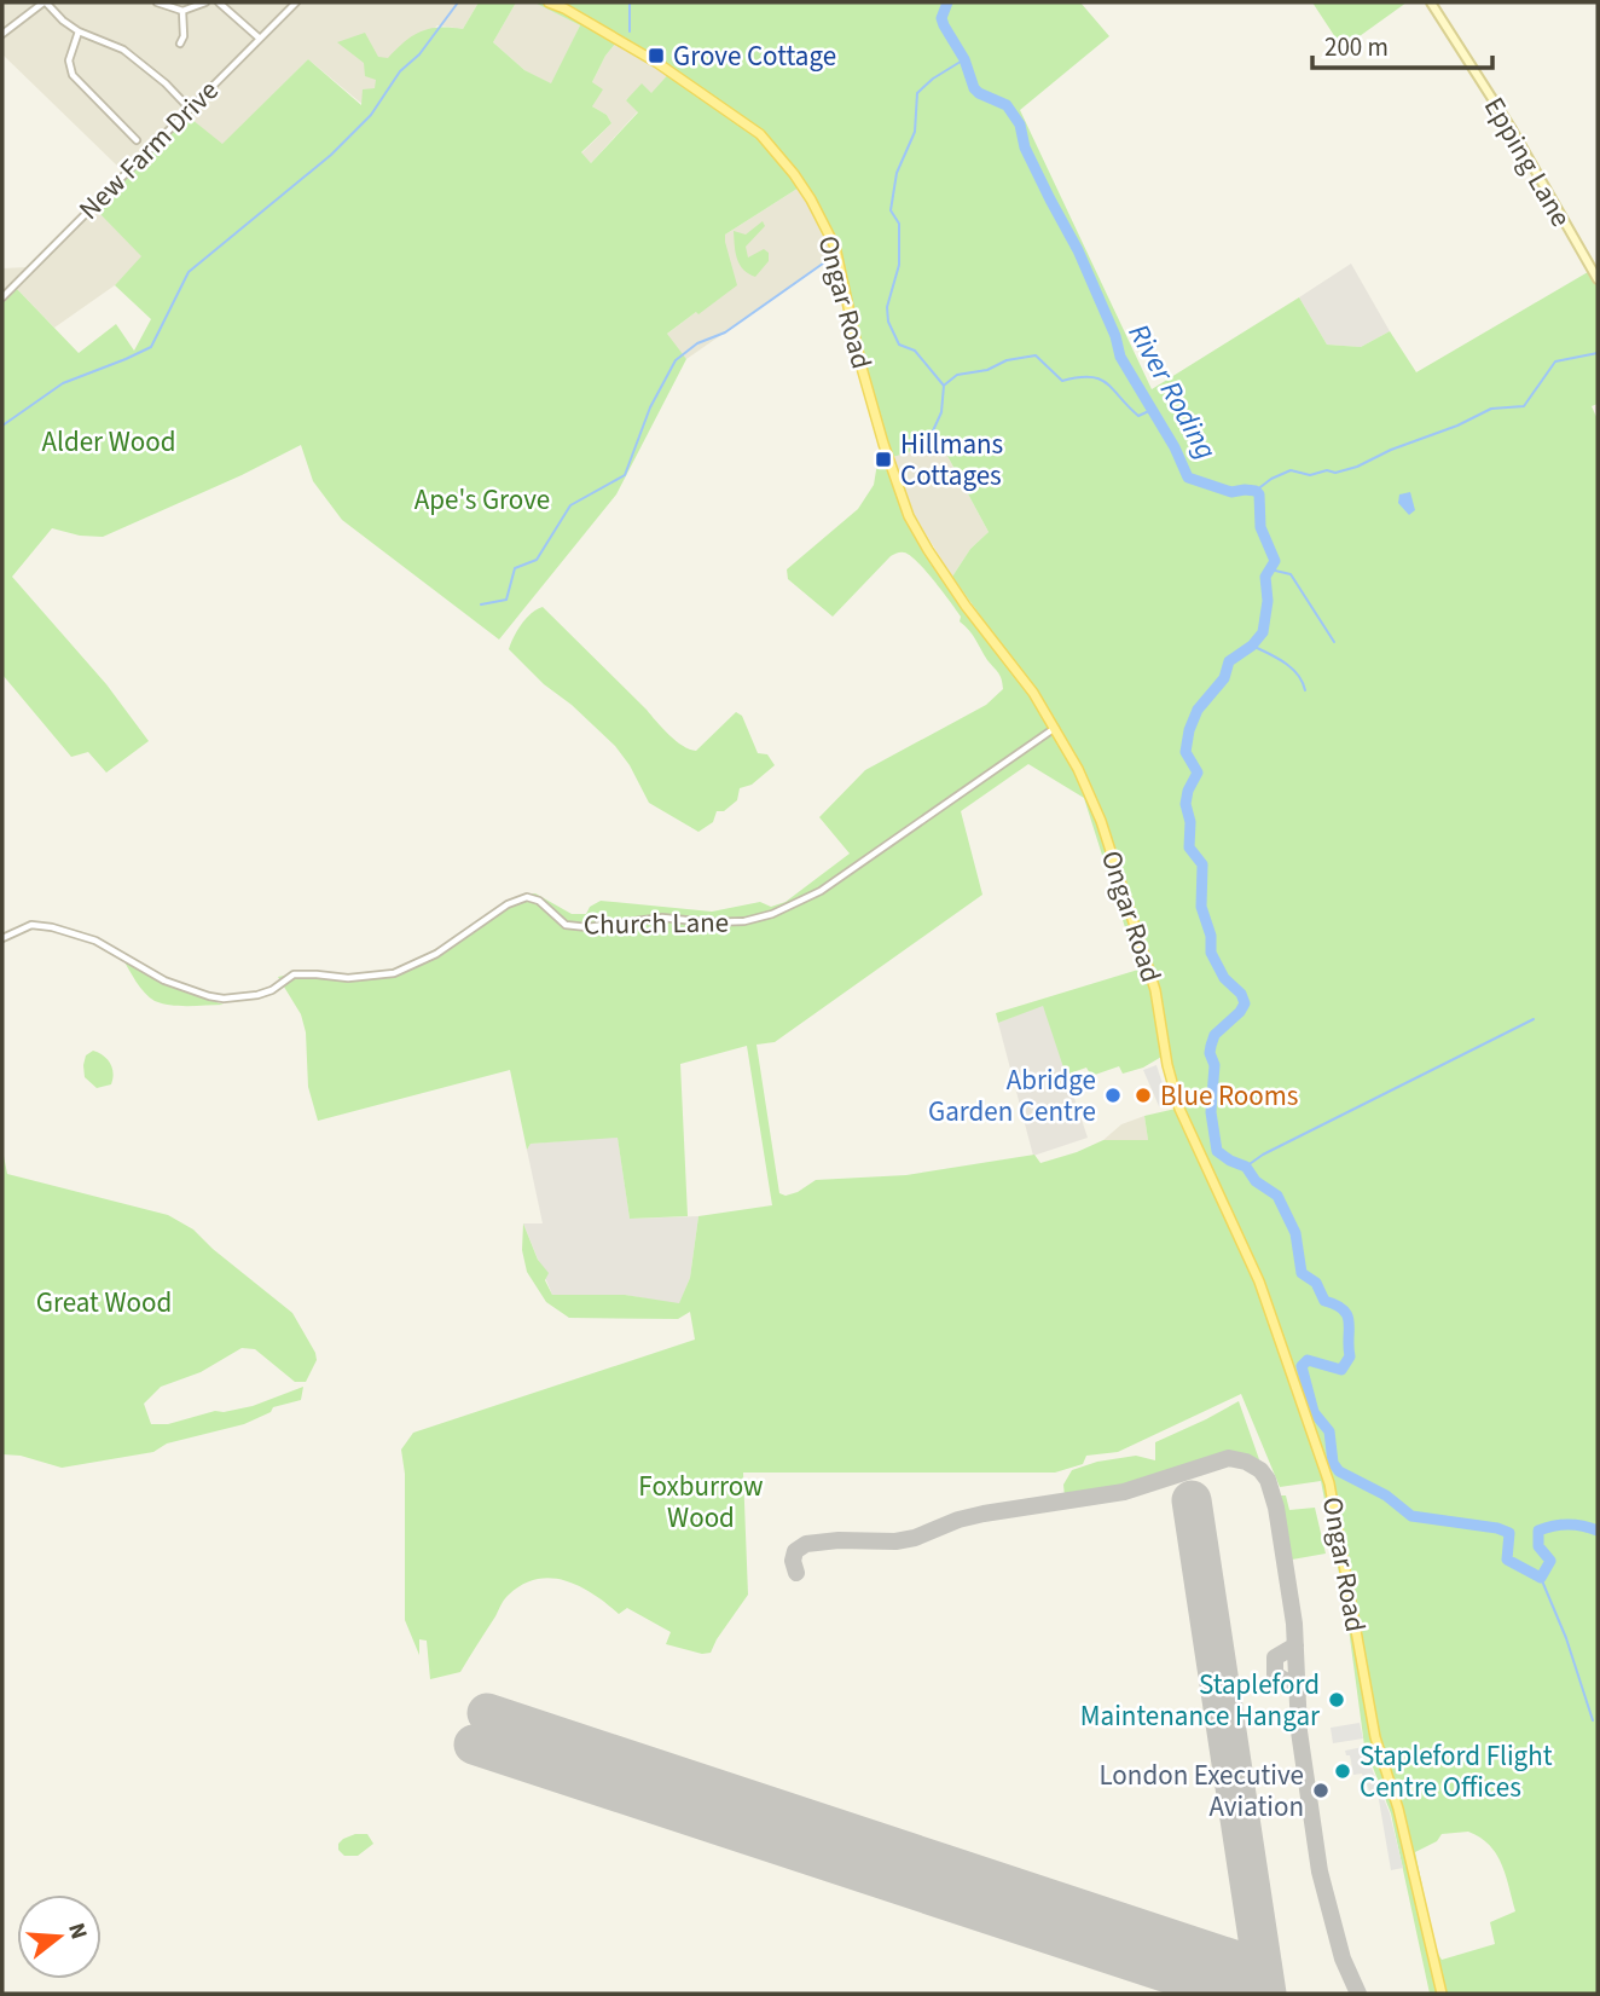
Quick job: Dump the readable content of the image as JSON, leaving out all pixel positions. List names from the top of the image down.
{
  "streets": {
    "main road": ["Ongar Road"],
    "street": ["New Farm Drive", "Epping Lane", "Church Lane"]
  },
  "crossings": [
    ["Ongar Road", "Church Lane"]
  ],
  "water": ["River Roding"],
  "parks": [
    "Alder Wood",
    "Ape's Grove",
    "Great Wood",
    "Foxburrow Wood"
  ],
  "places": {
    "transit": ["Grove Cottage", "Hillmans Cottages"],
    "other": [
      "Abridge Garden Centre",
      "Blue Rooms",
      "Stapleford Maintenance Hangar",
      "Stapleford Flight Centre Offices",
      "London Executive Aviation"
    ]
  },
  "scale_bar": "200 m",
  "north": "right"
}
